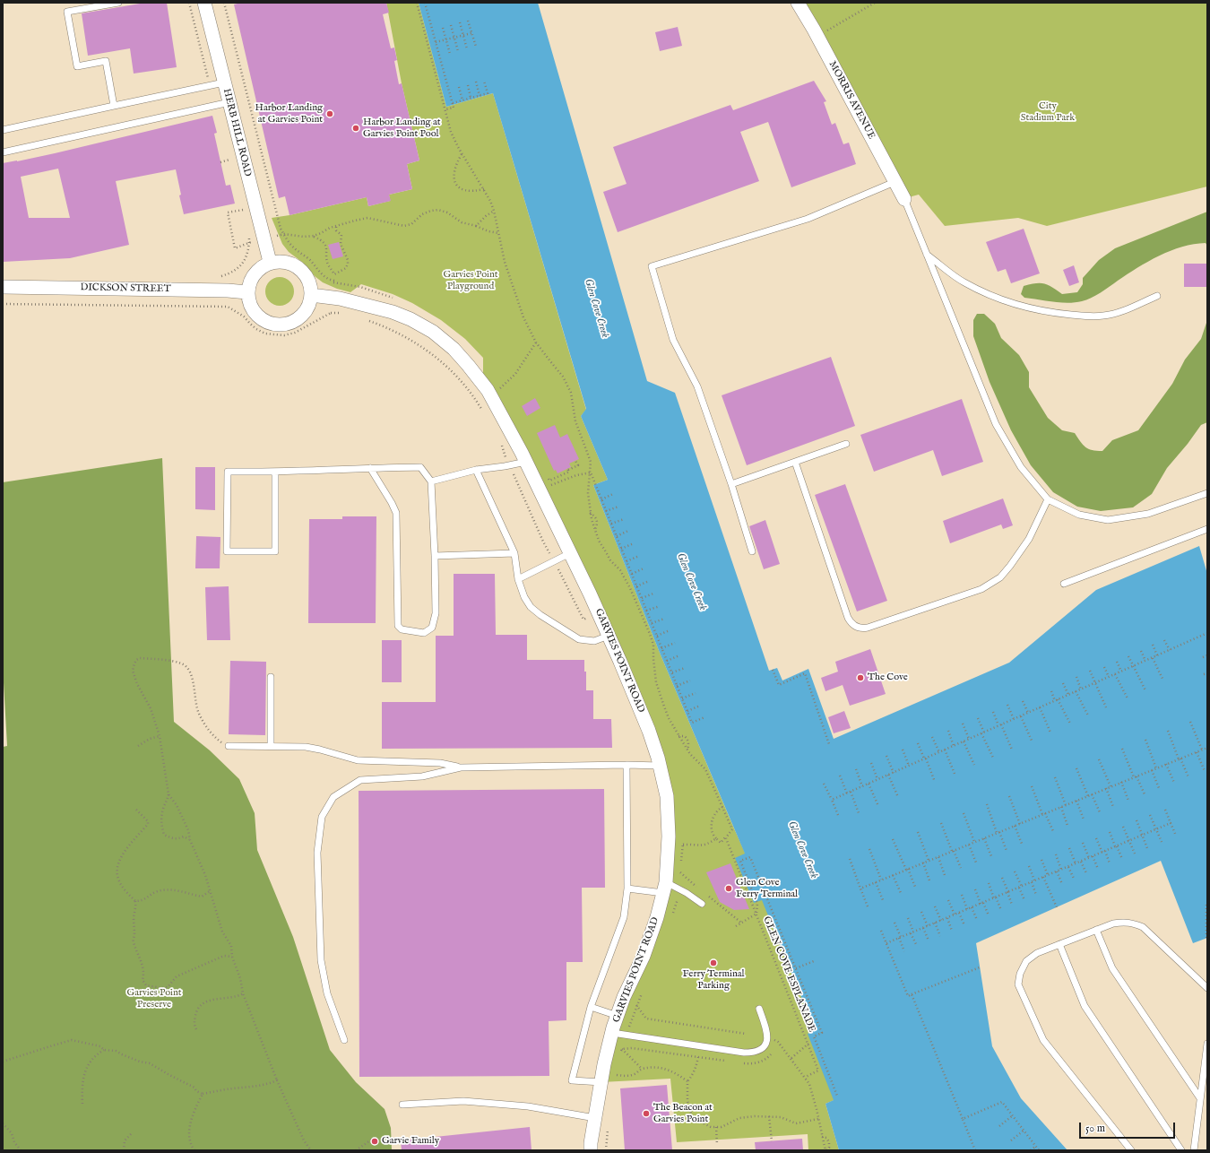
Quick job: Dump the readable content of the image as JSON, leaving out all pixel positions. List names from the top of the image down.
{
  "streets": {
    "street": [
      "MORRIS AVENUE",
      "HERB HILL ROAD",
      "DICKSON STREET",
      "GARVIES POINT ROAD"
    ],
    "path": ["GLEN COVE ESPLANADE"]
  },
  "crossings": [
    ["HERB HILL ROAD", "DICKSON STREET"],
    ["HERB HILL ROAD", "GARVIES POINT ROAD"],
    ["DICKSON STREET", "GARVIES POINT ROAD"]
  ],
  "water": ["Glen Cove Creek"],
  "parks": ["City Stadium Park", "Garvies Point Playground", "Garvies Point Preserve"],
  "places": [
    "Harbor Landing at Garvies Point",
    "Harbor Landing at Garvies Point Pool",
    "The Cove",
    "Glen Cove Ferry Terminal",
    "Ferry Terminal Parking",
    "The Beacon at Garvies Point",
    "Garvie Family"
  ],
  "scale_bar": "50 m"
}
